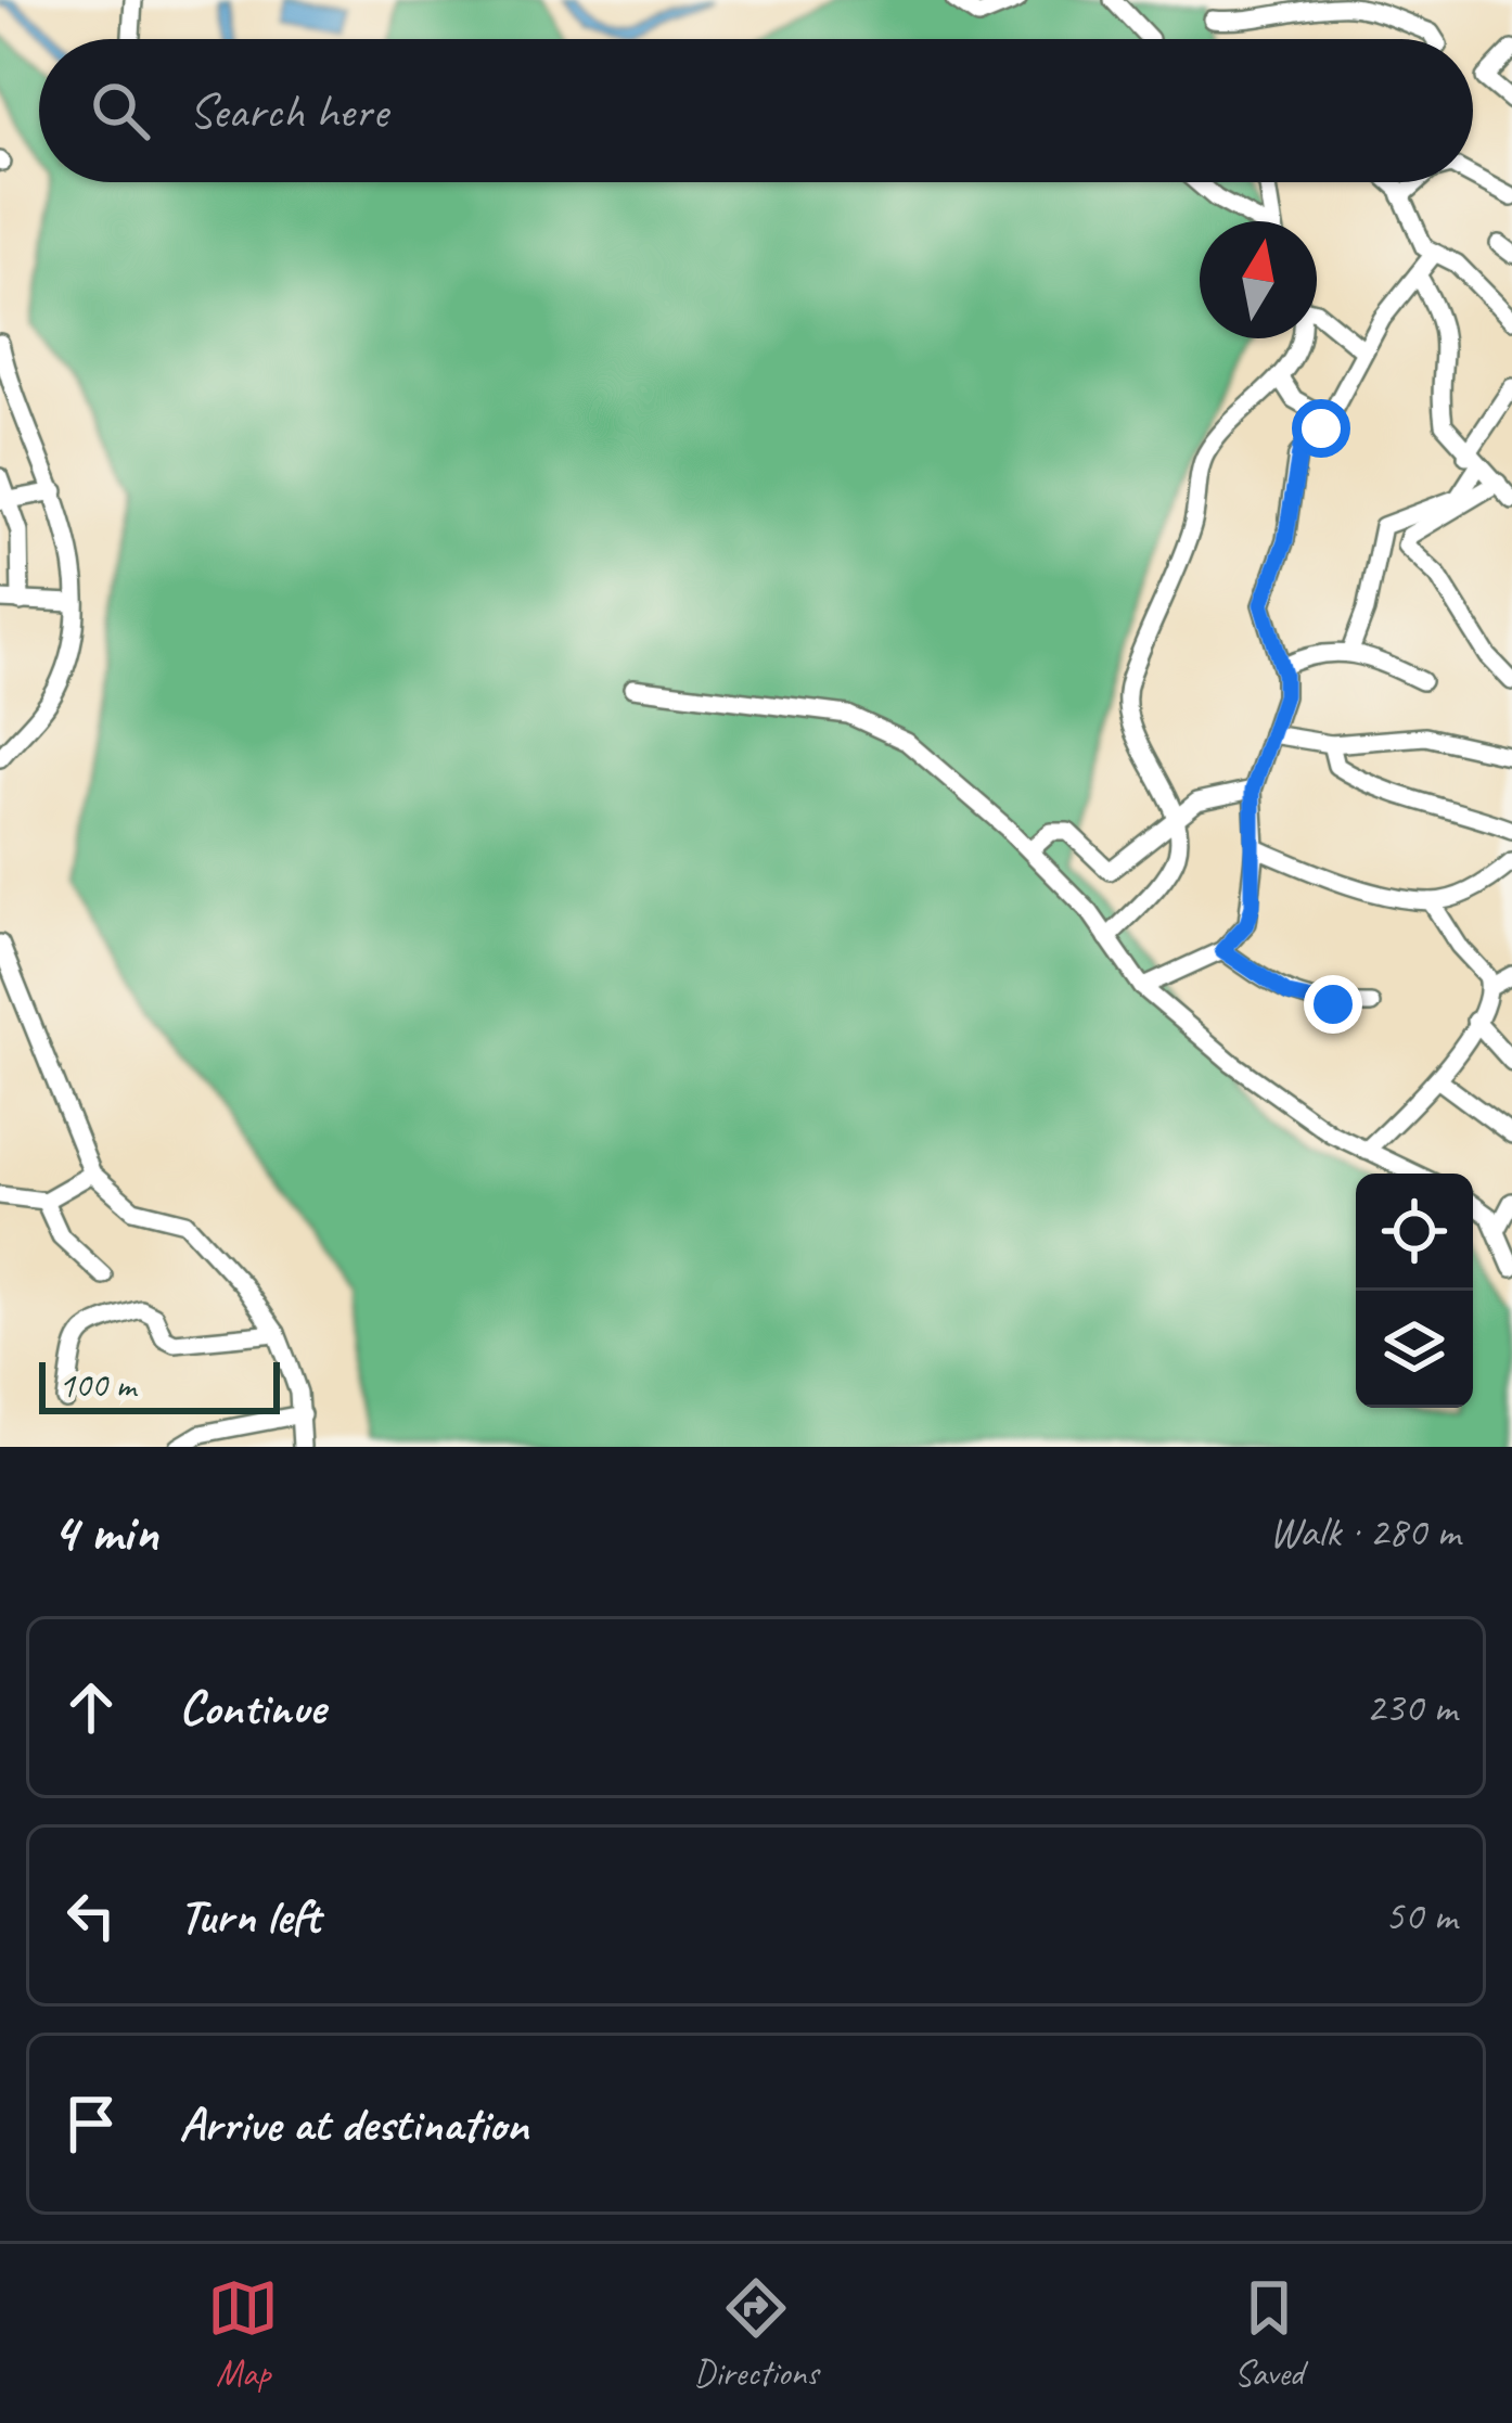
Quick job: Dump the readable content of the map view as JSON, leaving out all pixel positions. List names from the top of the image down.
{
  "scale_bar": "100 m",
  "north": "top",
  "page": {
    "search": "Search here",
    "scale": "100 m",
    "heading": ["4 min", "Walk · 280 m"],
    "list": [
      ["Continue", "230 m"],
      ["Turn left", "50 m"],
      "Arrive at destination"
    ],
    "nav": ["Map", "Directions", "Saved"]
  }
}
